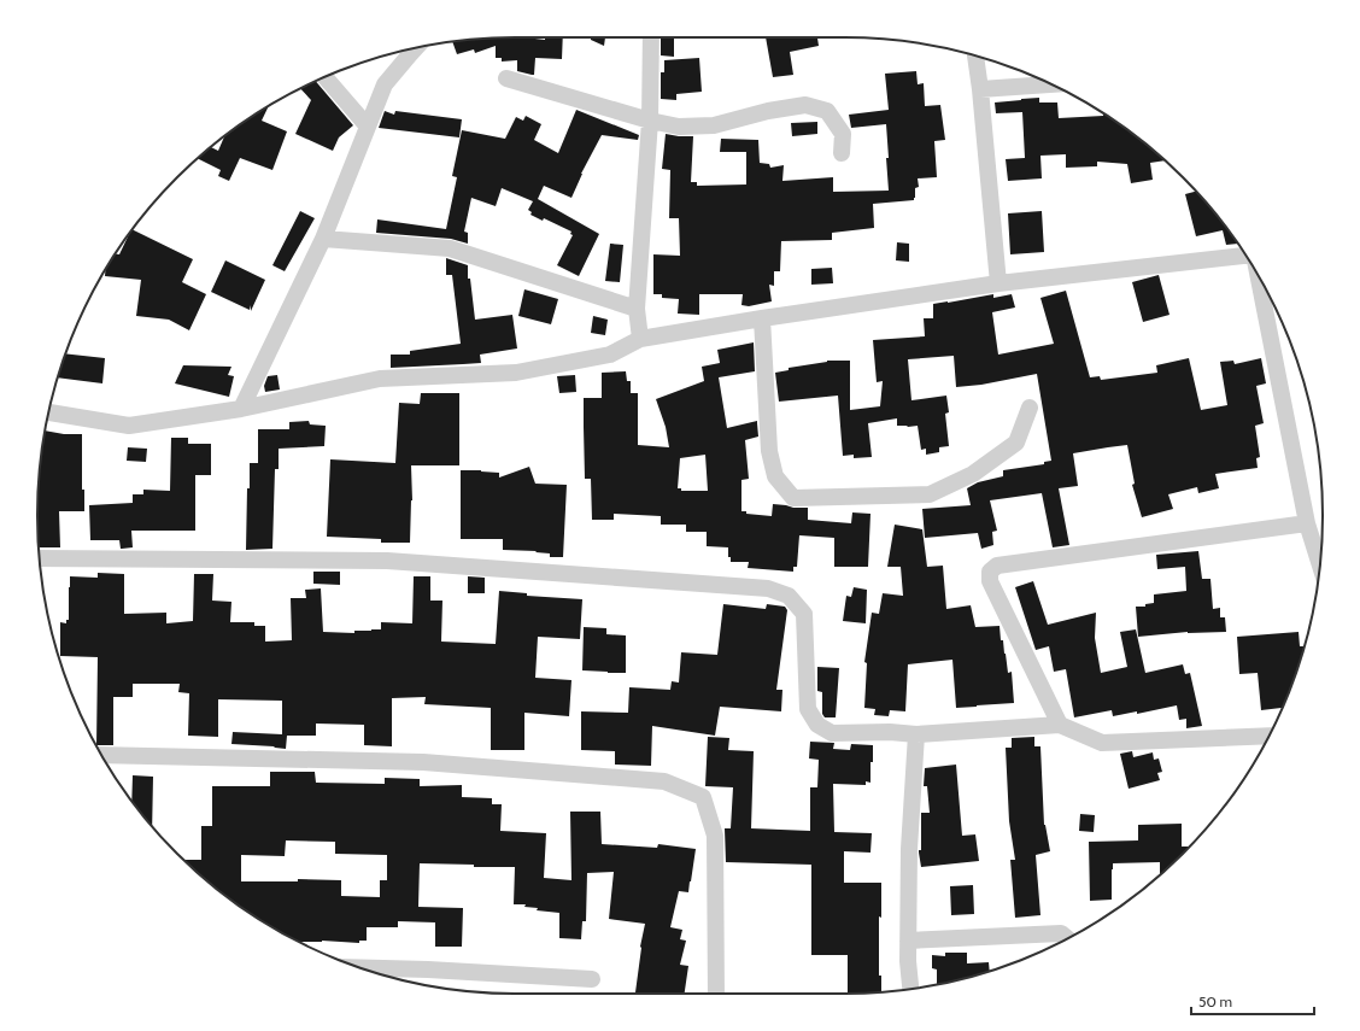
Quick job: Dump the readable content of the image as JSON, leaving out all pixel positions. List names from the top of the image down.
{
  "scale_bar": "50 m"
}
